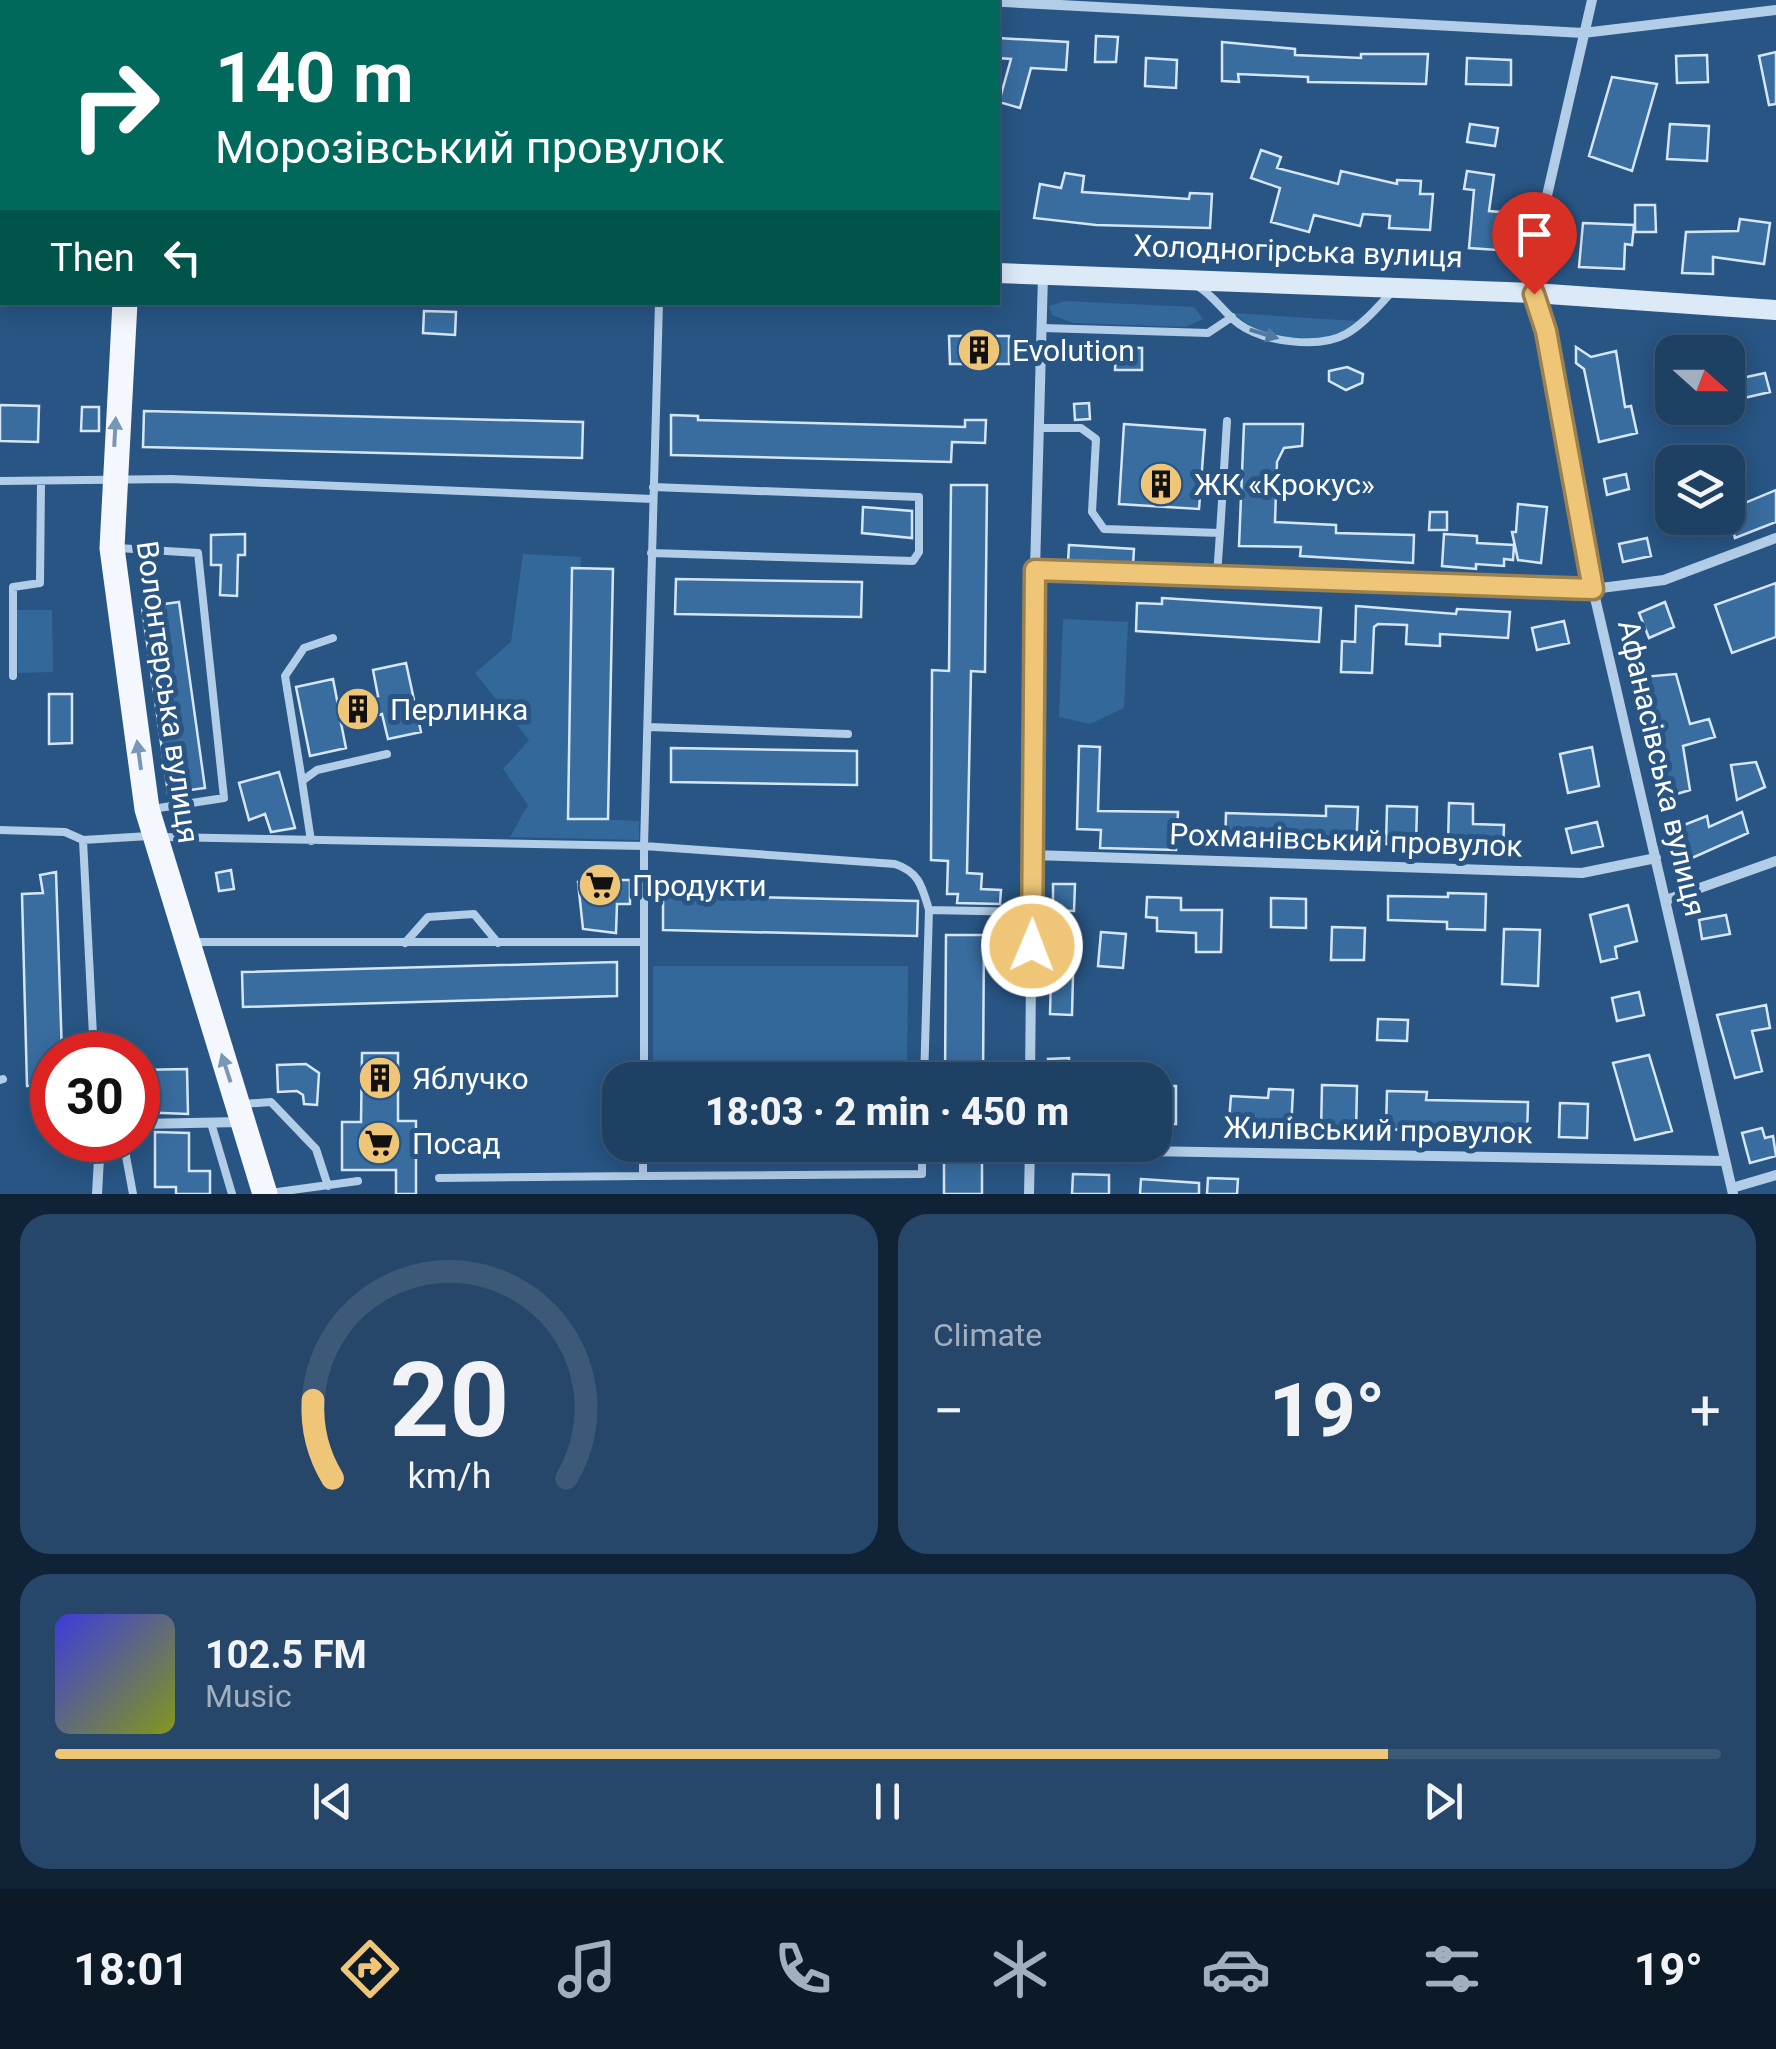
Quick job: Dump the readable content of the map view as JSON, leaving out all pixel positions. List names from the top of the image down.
{
  "streets": {
    "main road": ["Холодногірська вулиця", "Волонтерська вулиця"],
    "street": ["Афанасівська вулиця", "Рохманівський провулок", "Жилівський провулок"]
  },
  "crossings": [
    ["Холодногірська вулиця", "Афанасівська вулиця"],
    ["Афанасівська вулиця", "Рохманівський провулок"],
    ["Афанасівська вулиця", "Жилівський провулок"]
  ],
  "one_way": ["Волонтерська вулиця"],
  "places": {
    "building": [
      "Evolution",
      "ЖК «Крокус»",
      "Перлинка",
      "Яблучко"
    ],
    "supermarket": ["Продукти", "Посад"]
  },
  "north": "right",
  "page": {
    "turn": ["140 m", "Морозівський провулок"],
    "then": "Then",
    "limit": "30",
    "trip": "18:03 · 2 min · 450 m",
    "tile": "Climate",
    "heat": ["−", "19°", "+"],
    "song": ["102.5 FM", "Music"],
    "tabs": ["18:01", "19°"],
    "gauge": ["20", "km/h"]
  }
}
